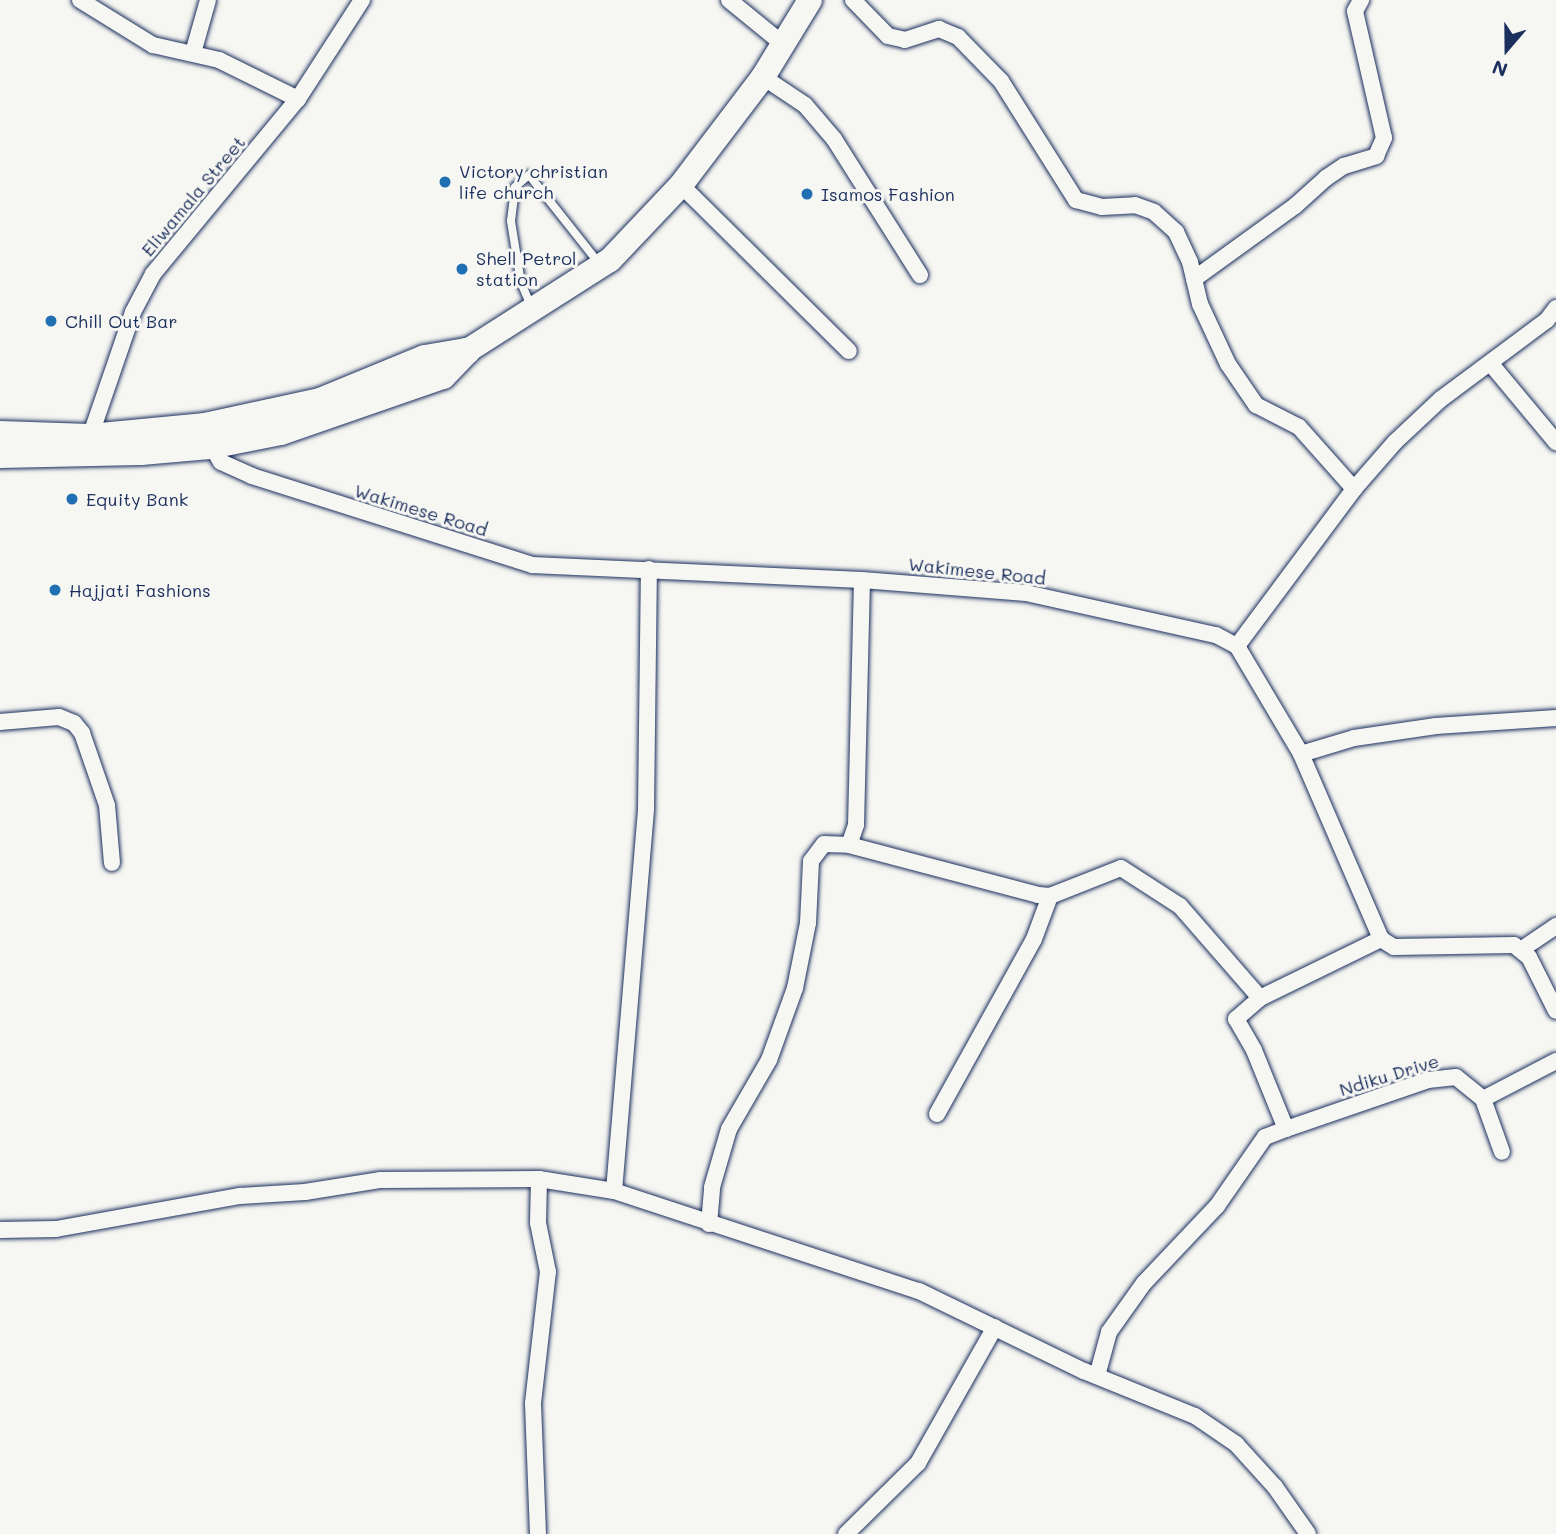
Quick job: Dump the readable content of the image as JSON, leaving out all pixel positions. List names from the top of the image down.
{
  "streets": {
    "street": ["Eliwamala Street", "Wakimese Road", "Ndiku Drive"]
  },
  "places": [
    "Victory christian life church",
    "Isamos Fashion",
    "Shell Petrol station",
    "Chill Out Bar",
    "Equity Bank",
    "Hajjati Fashions"
  ],
  "north": "bottom"
}
